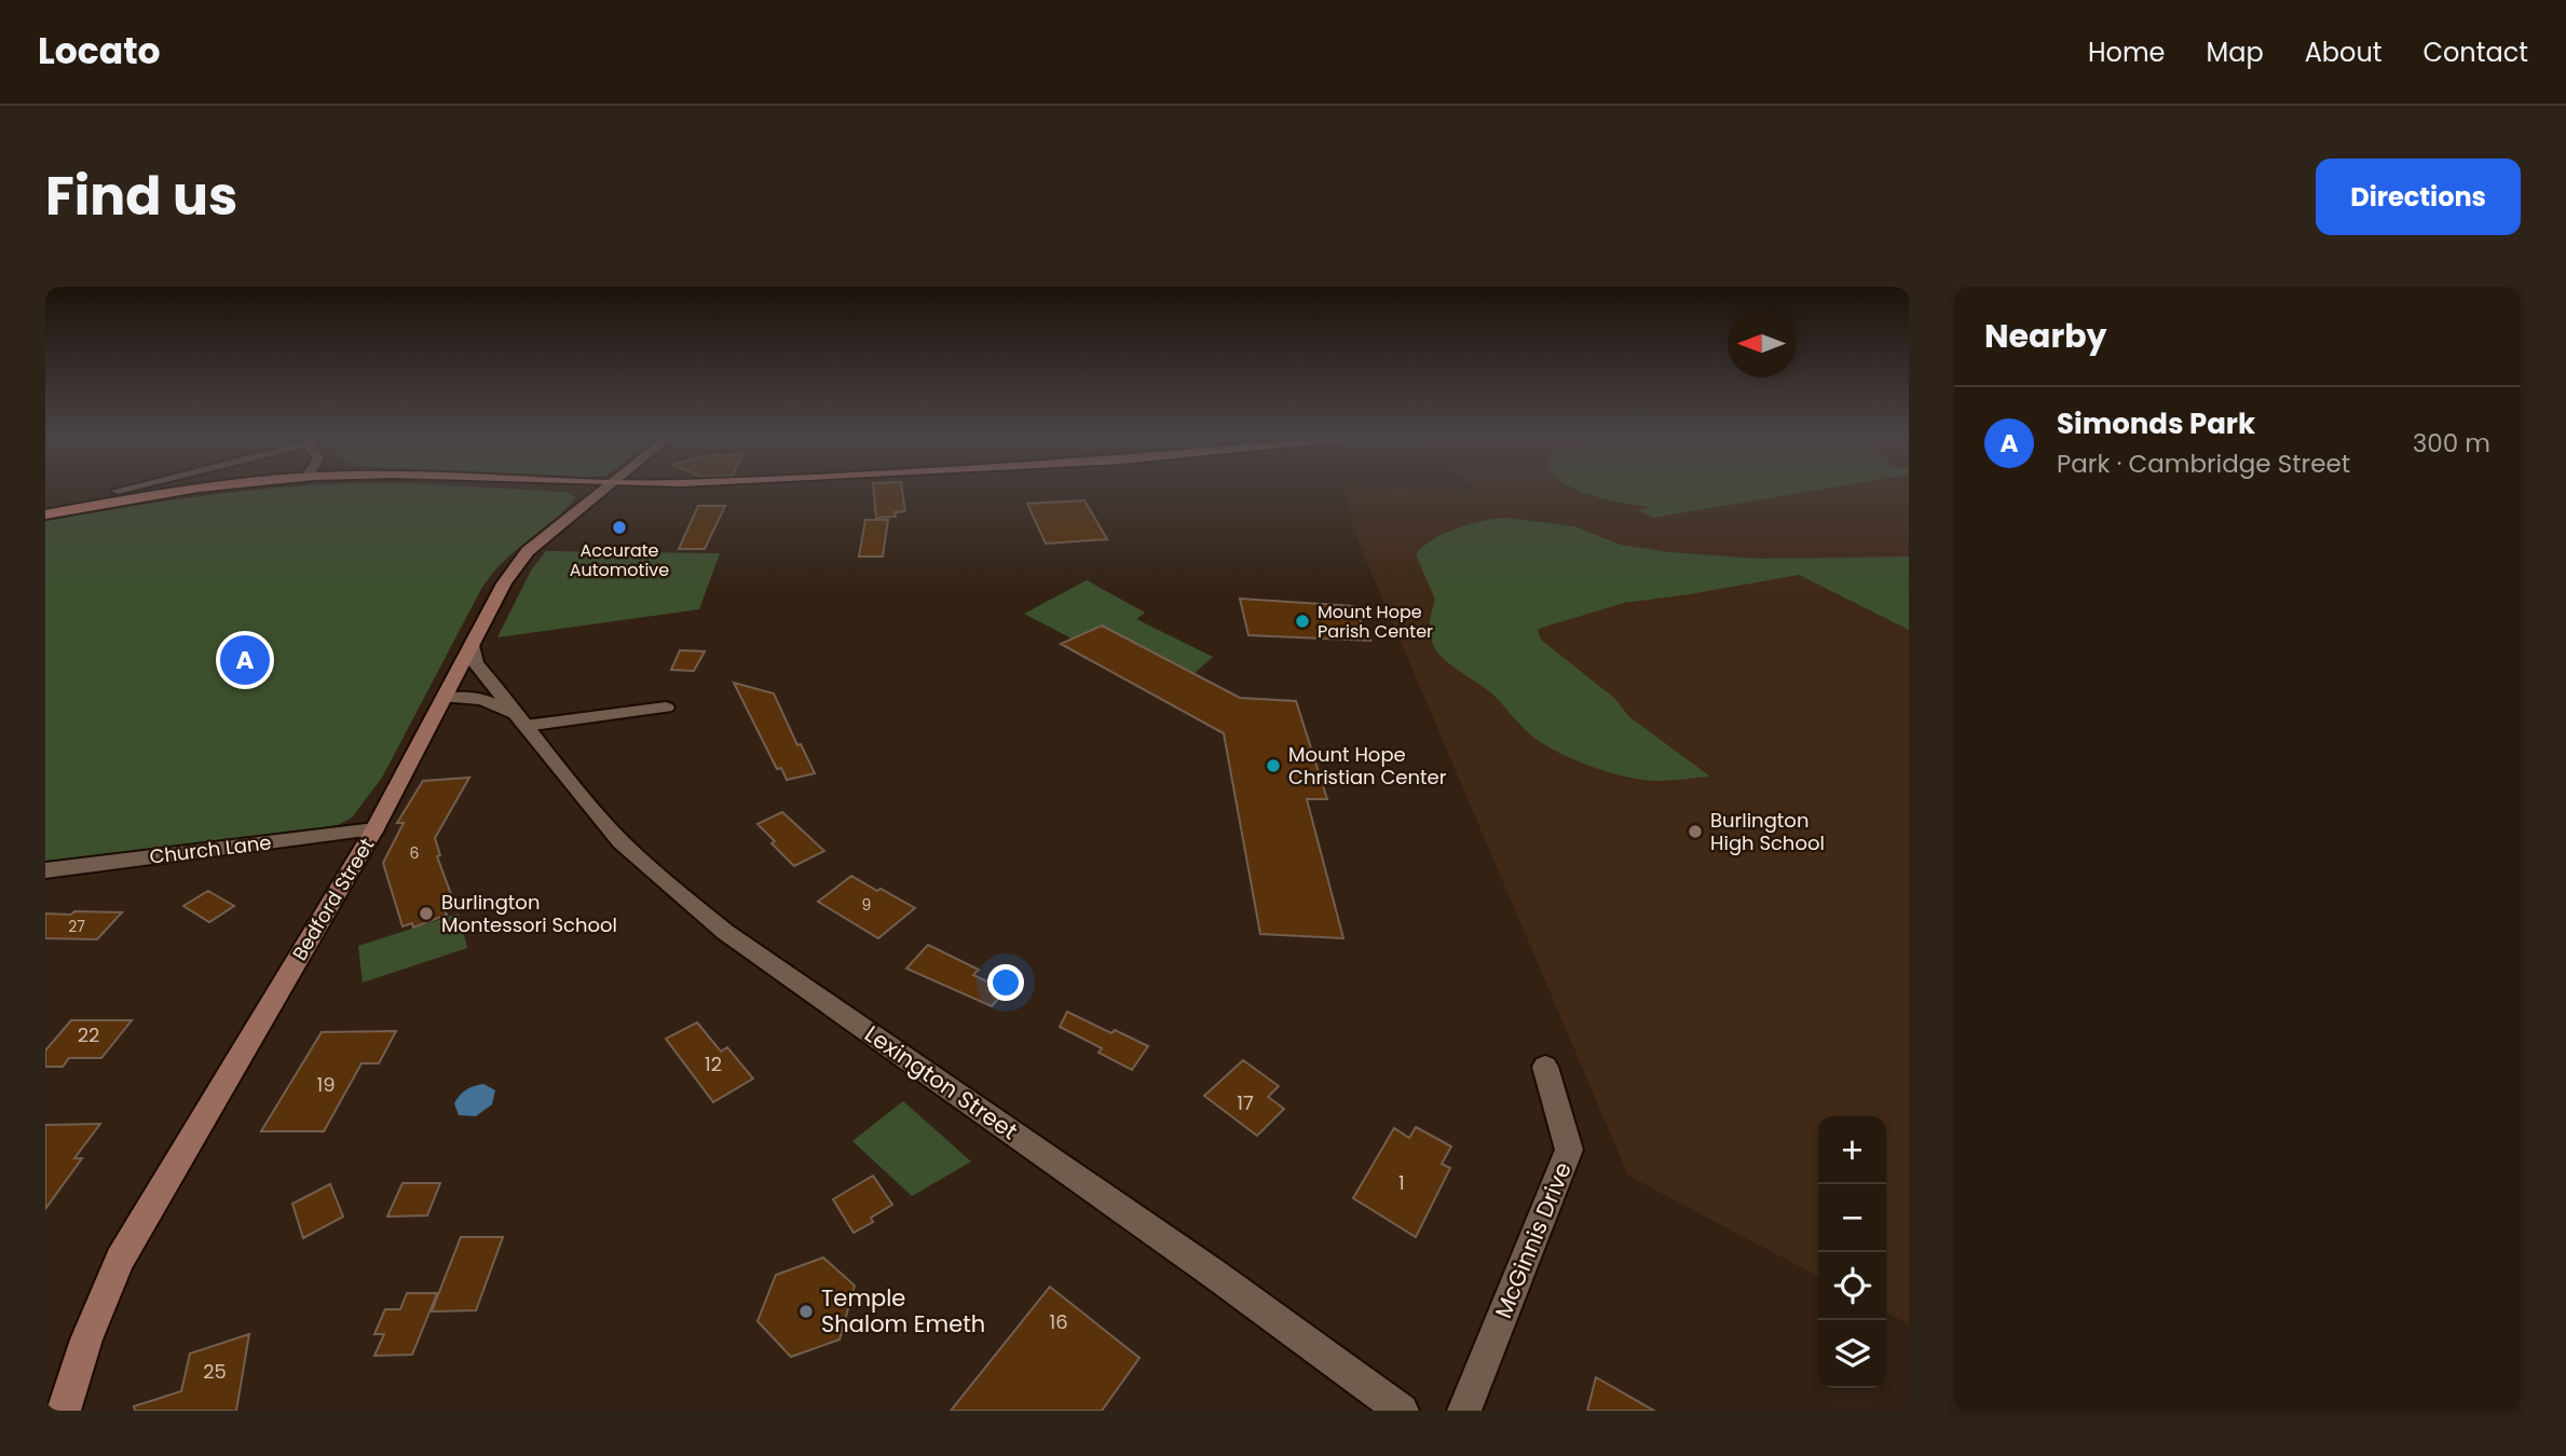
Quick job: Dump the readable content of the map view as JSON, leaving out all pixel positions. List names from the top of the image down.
{
  "streets": {
    "main road": ["Bedford Street"],
    "street": ["Church Lane", "Lexington Street", "McGinnis Drive"]
  },
  "crossings": [
    ["Church Lane", "Bedford Street"],
    ["Bedford Street", "Lexington Street"]
  ],
  "places": [
    "Accurate Automotive",
    "Mount Hope Parish Center",
    "Mount Hope Christian Center",
    "Burlington High School",
    "Burlington Montessori School",
    "Temple Shalom Emeth"
  ],
  "house_numbers": [
    "6",
    "9",
    "27",
    "22",
    "12",
    "19",
    "17",
    "1",
    "16",
    "25"
  ],
  "north": "left",
  "page": {
    "header": "Locato",
    "nav": [
      "Home",
      "Map",
      "About",
      "Contact"
    ],
    "title": "Find us",
    "buttons": "Directions",
    "heading": "Nearby",
    "list": [
      {
        "mark": "A",
        "name": "Simonds Park",
        "note": "Park · Cambridge Street",
        "value": "300 m"
      }
    ],
    "pins": "A",
    "map_buttons": ["+", "−"]
  }
}
